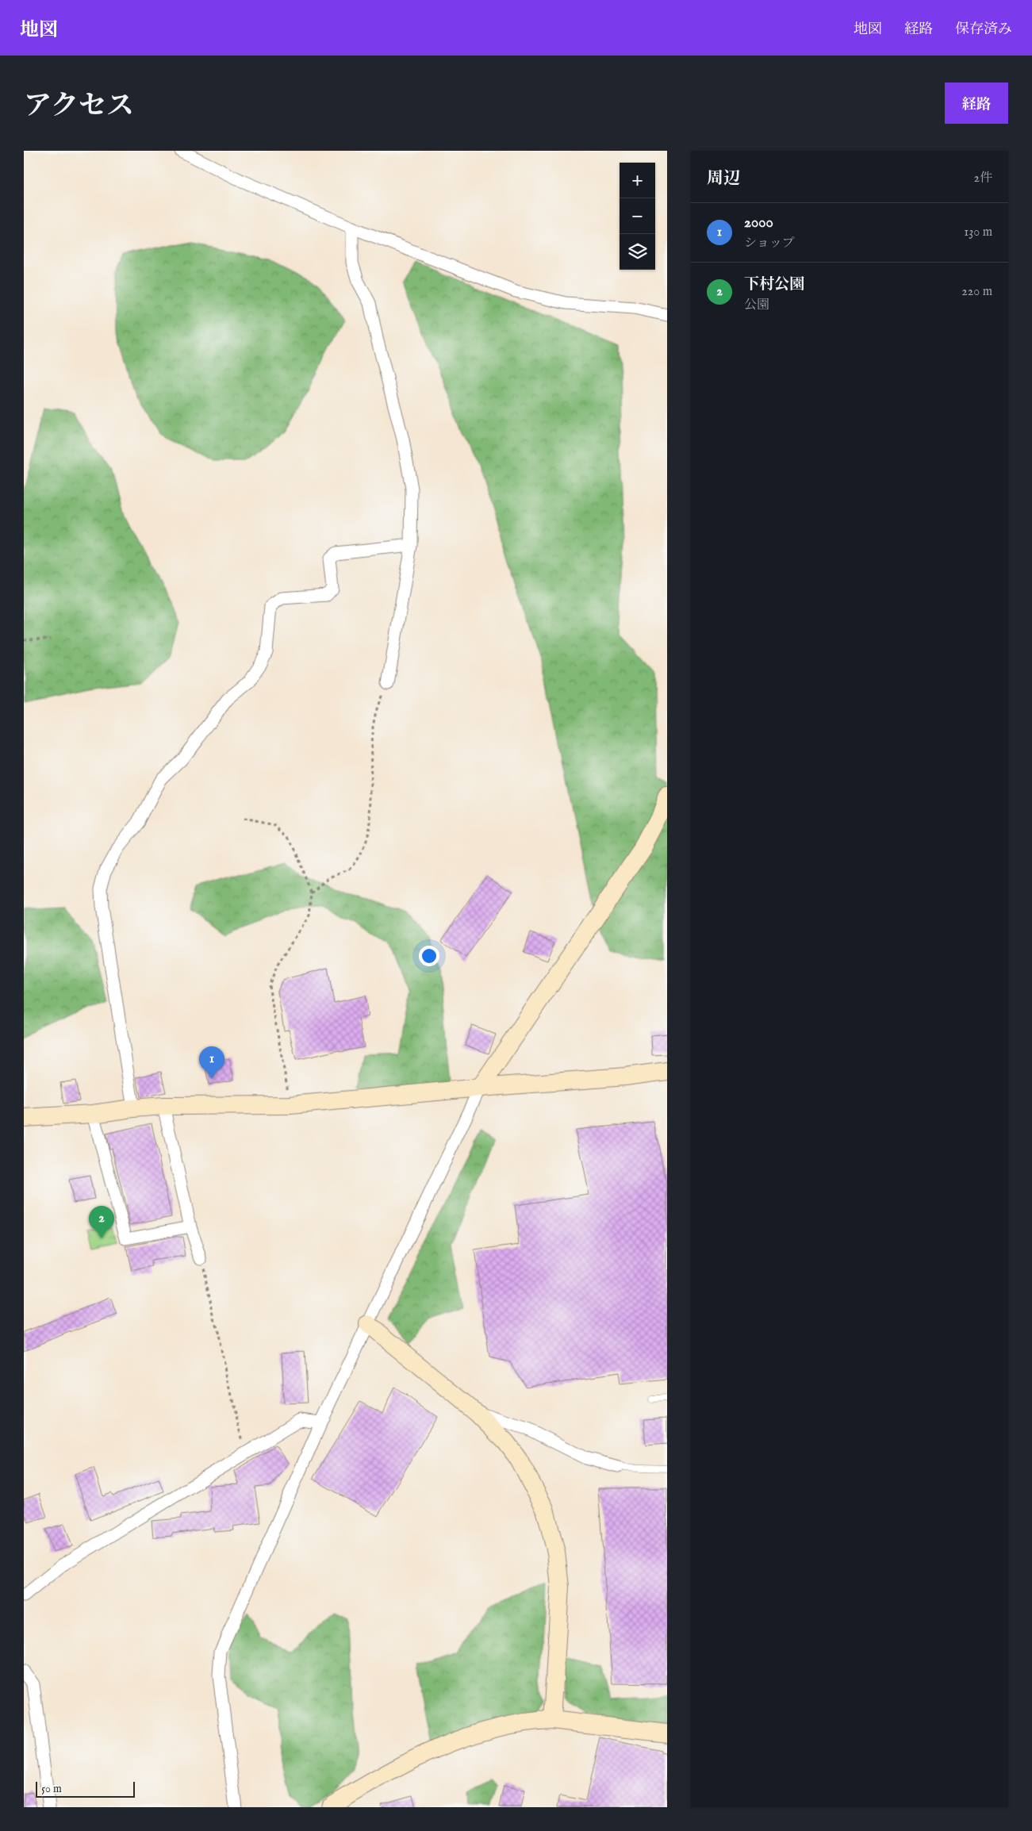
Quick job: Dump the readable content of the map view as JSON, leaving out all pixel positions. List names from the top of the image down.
{
  "scale_bar": "50 m",
  "page": {
    "header": "地図",
    "nav": ["地図", "経路", "保存済み"],
    "title": "アクセス",
    "buttons": "経路",
    "heading": ["周辺", "2件"],
    "map_buttons": ["+", "−"],
    "list": [
      {
        "mark": "1",
        "name": "2000",
        "note": "ショップ",
        "value": "130 m"
      },
      {
        "mark": "2",
        "name": "下村公園",
        "note": "公園",
        "value": "220 m"
      }
    ],
    "pins": ["1", "2"],
    "scale": "50 m"
  }
}
